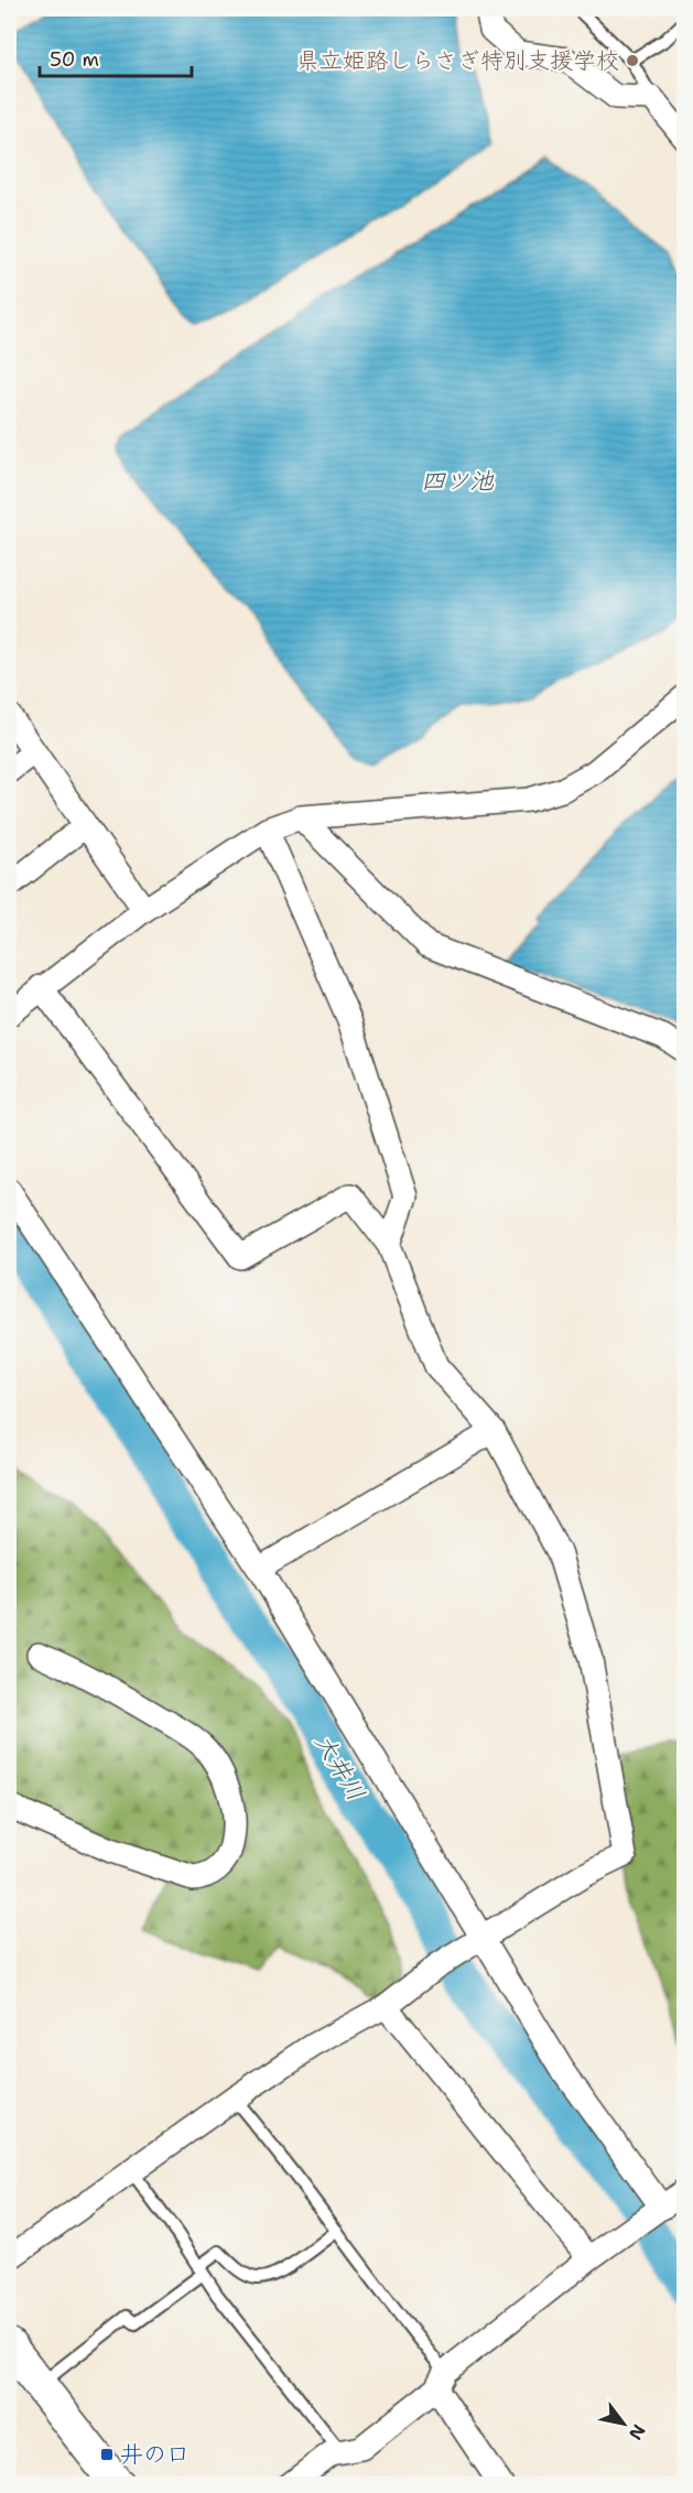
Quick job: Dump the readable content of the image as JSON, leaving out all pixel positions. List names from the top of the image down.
{
  "water": ["四ツ池", "大井川"],
  "places": {
    "other": ["県立姫路しらさぎ特別支援学校"],
    "transit": ["井の口"]
  },
  "scale_bar": "50 m",
  "north": "bottom right"
}
